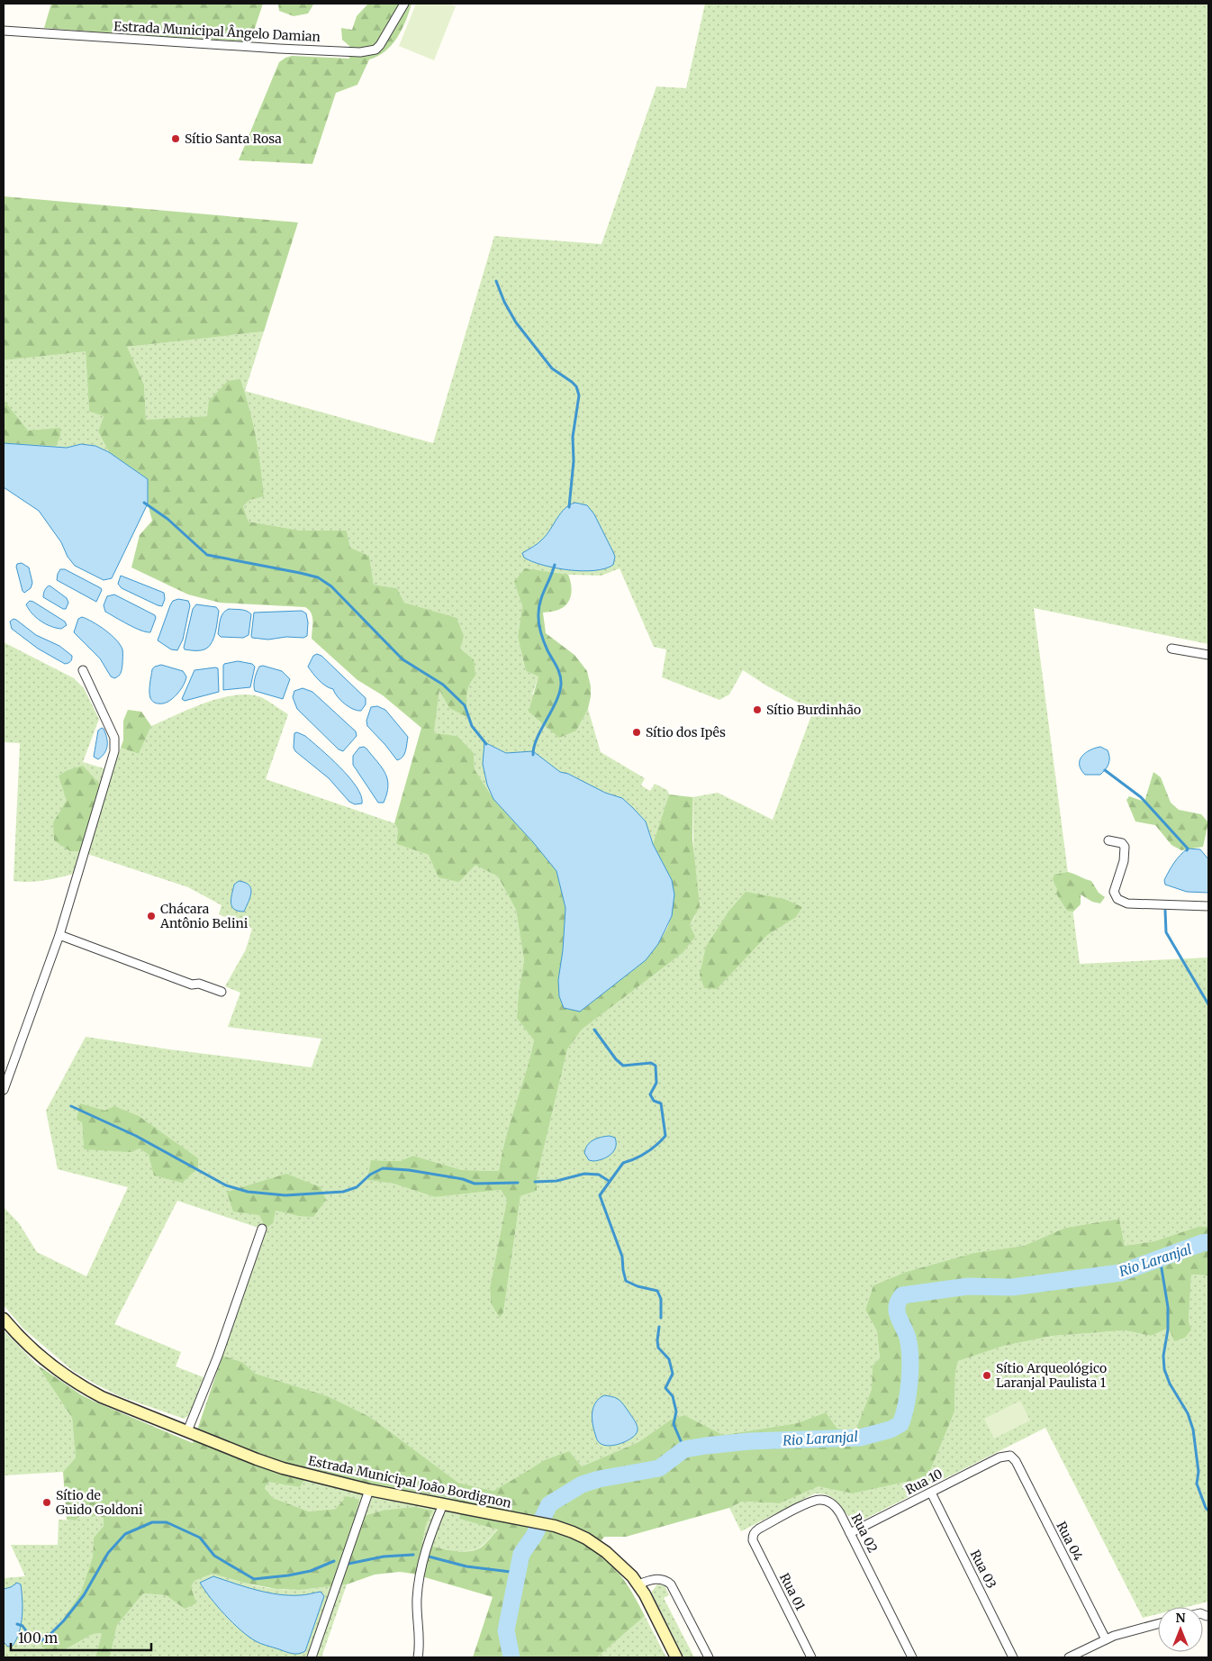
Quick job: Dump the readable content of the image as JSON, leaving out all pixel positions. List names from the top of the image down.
{
  "streets": {
    "main road": ["Estrada Municipal João Bordignon"],
    "street": [
      "Estrada Municipal Ângelo Damian",
      "Rua 10",
      "Rua 02",
      "Rua 04",
      "Rua 03",
      "Rua 01"
    ]
  },
  "crossings": [
    ["Rua 10", "Rua 02"],
    ["Rua 10", "Rua 04"],
    ["Rua 10", "Rua 03"],
    ["Rua 02", "Rua 01"]
  ],
  "water": ["Rio Laranjal"],
  "places": [
    "Sítio Santa Rosa",
    "Sítio Burdinhão",
    "Sítio dos Ipês",
    "Chácara Antônio Belini",
    "Sítio Arqueológico Laranjal Paulista 1",
    "Sítio de Guido Goldoni"
  ],
  "scale_bar": "100 m",
  "north": "top"
}
